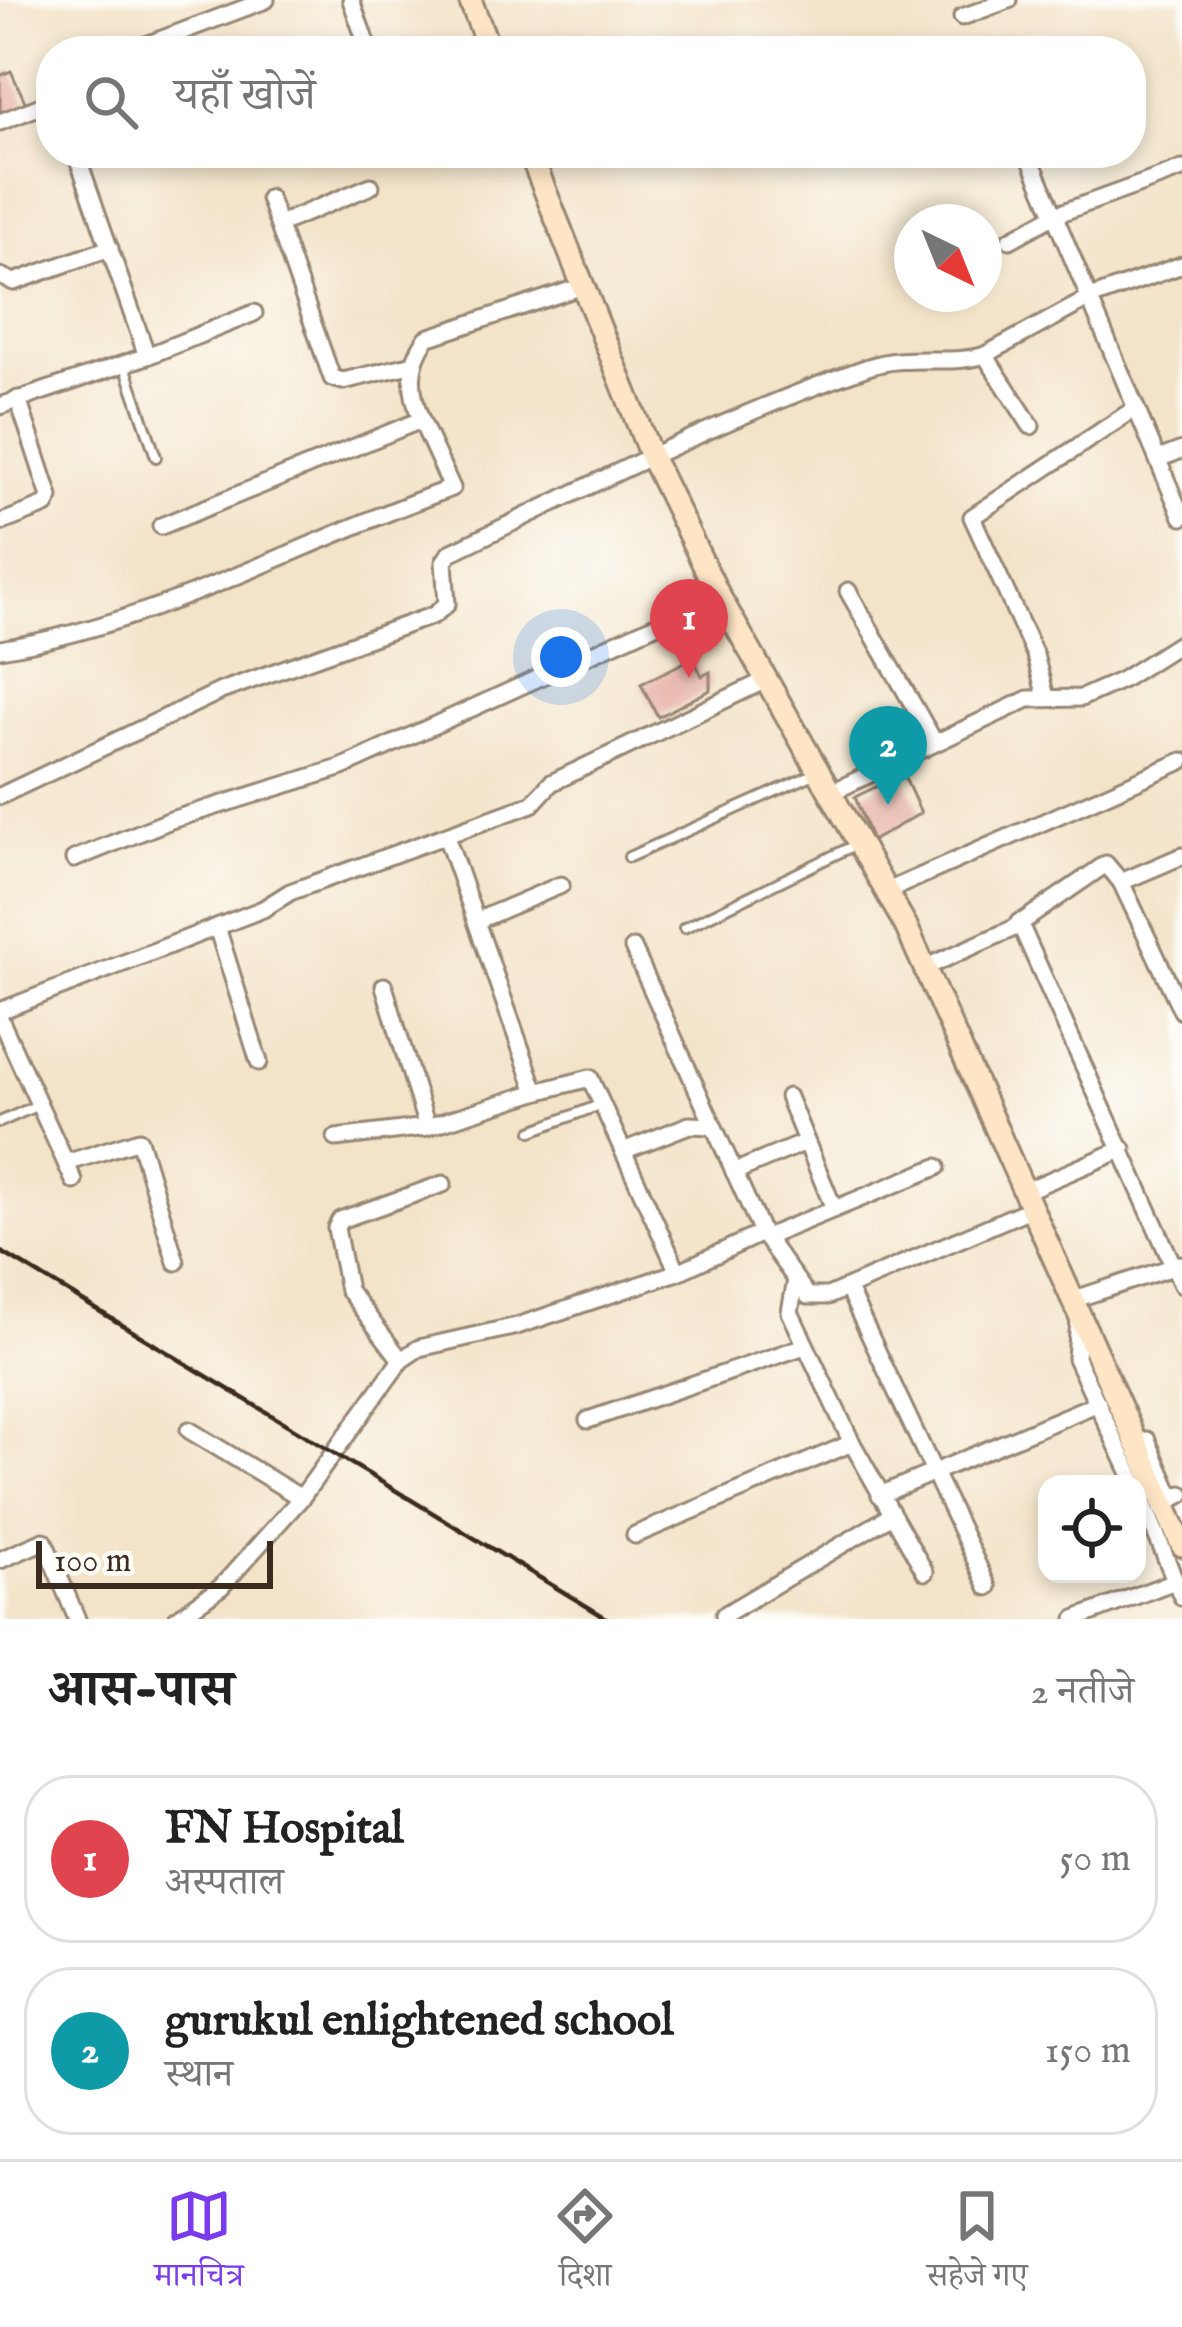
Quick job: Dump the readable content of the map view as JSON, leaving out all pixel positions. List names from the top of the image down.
{
  "scale_bar": "100 m",
  "north": "bottom right",
  "page": {
    "search": "यहाँ खोजें",
    "pins": ["1", "2"],
    "scale": "100 m",
    "heading": ["आस-पास", "2 नतीजे"],
    "list": [
      {
        "mark": "1",
        "name": "FN Hospital",
        "note": "अस्पताल",
        "value": "50 m"
      },
      {
        "mark": "2",
        "name": "gurukul enlightened school",
        "note": "स्थान",
        "value": "150 m"
      }
    ],
    "nav": ["मानचित्र", "दिशा", "सहेजे गए"]
  }
}
